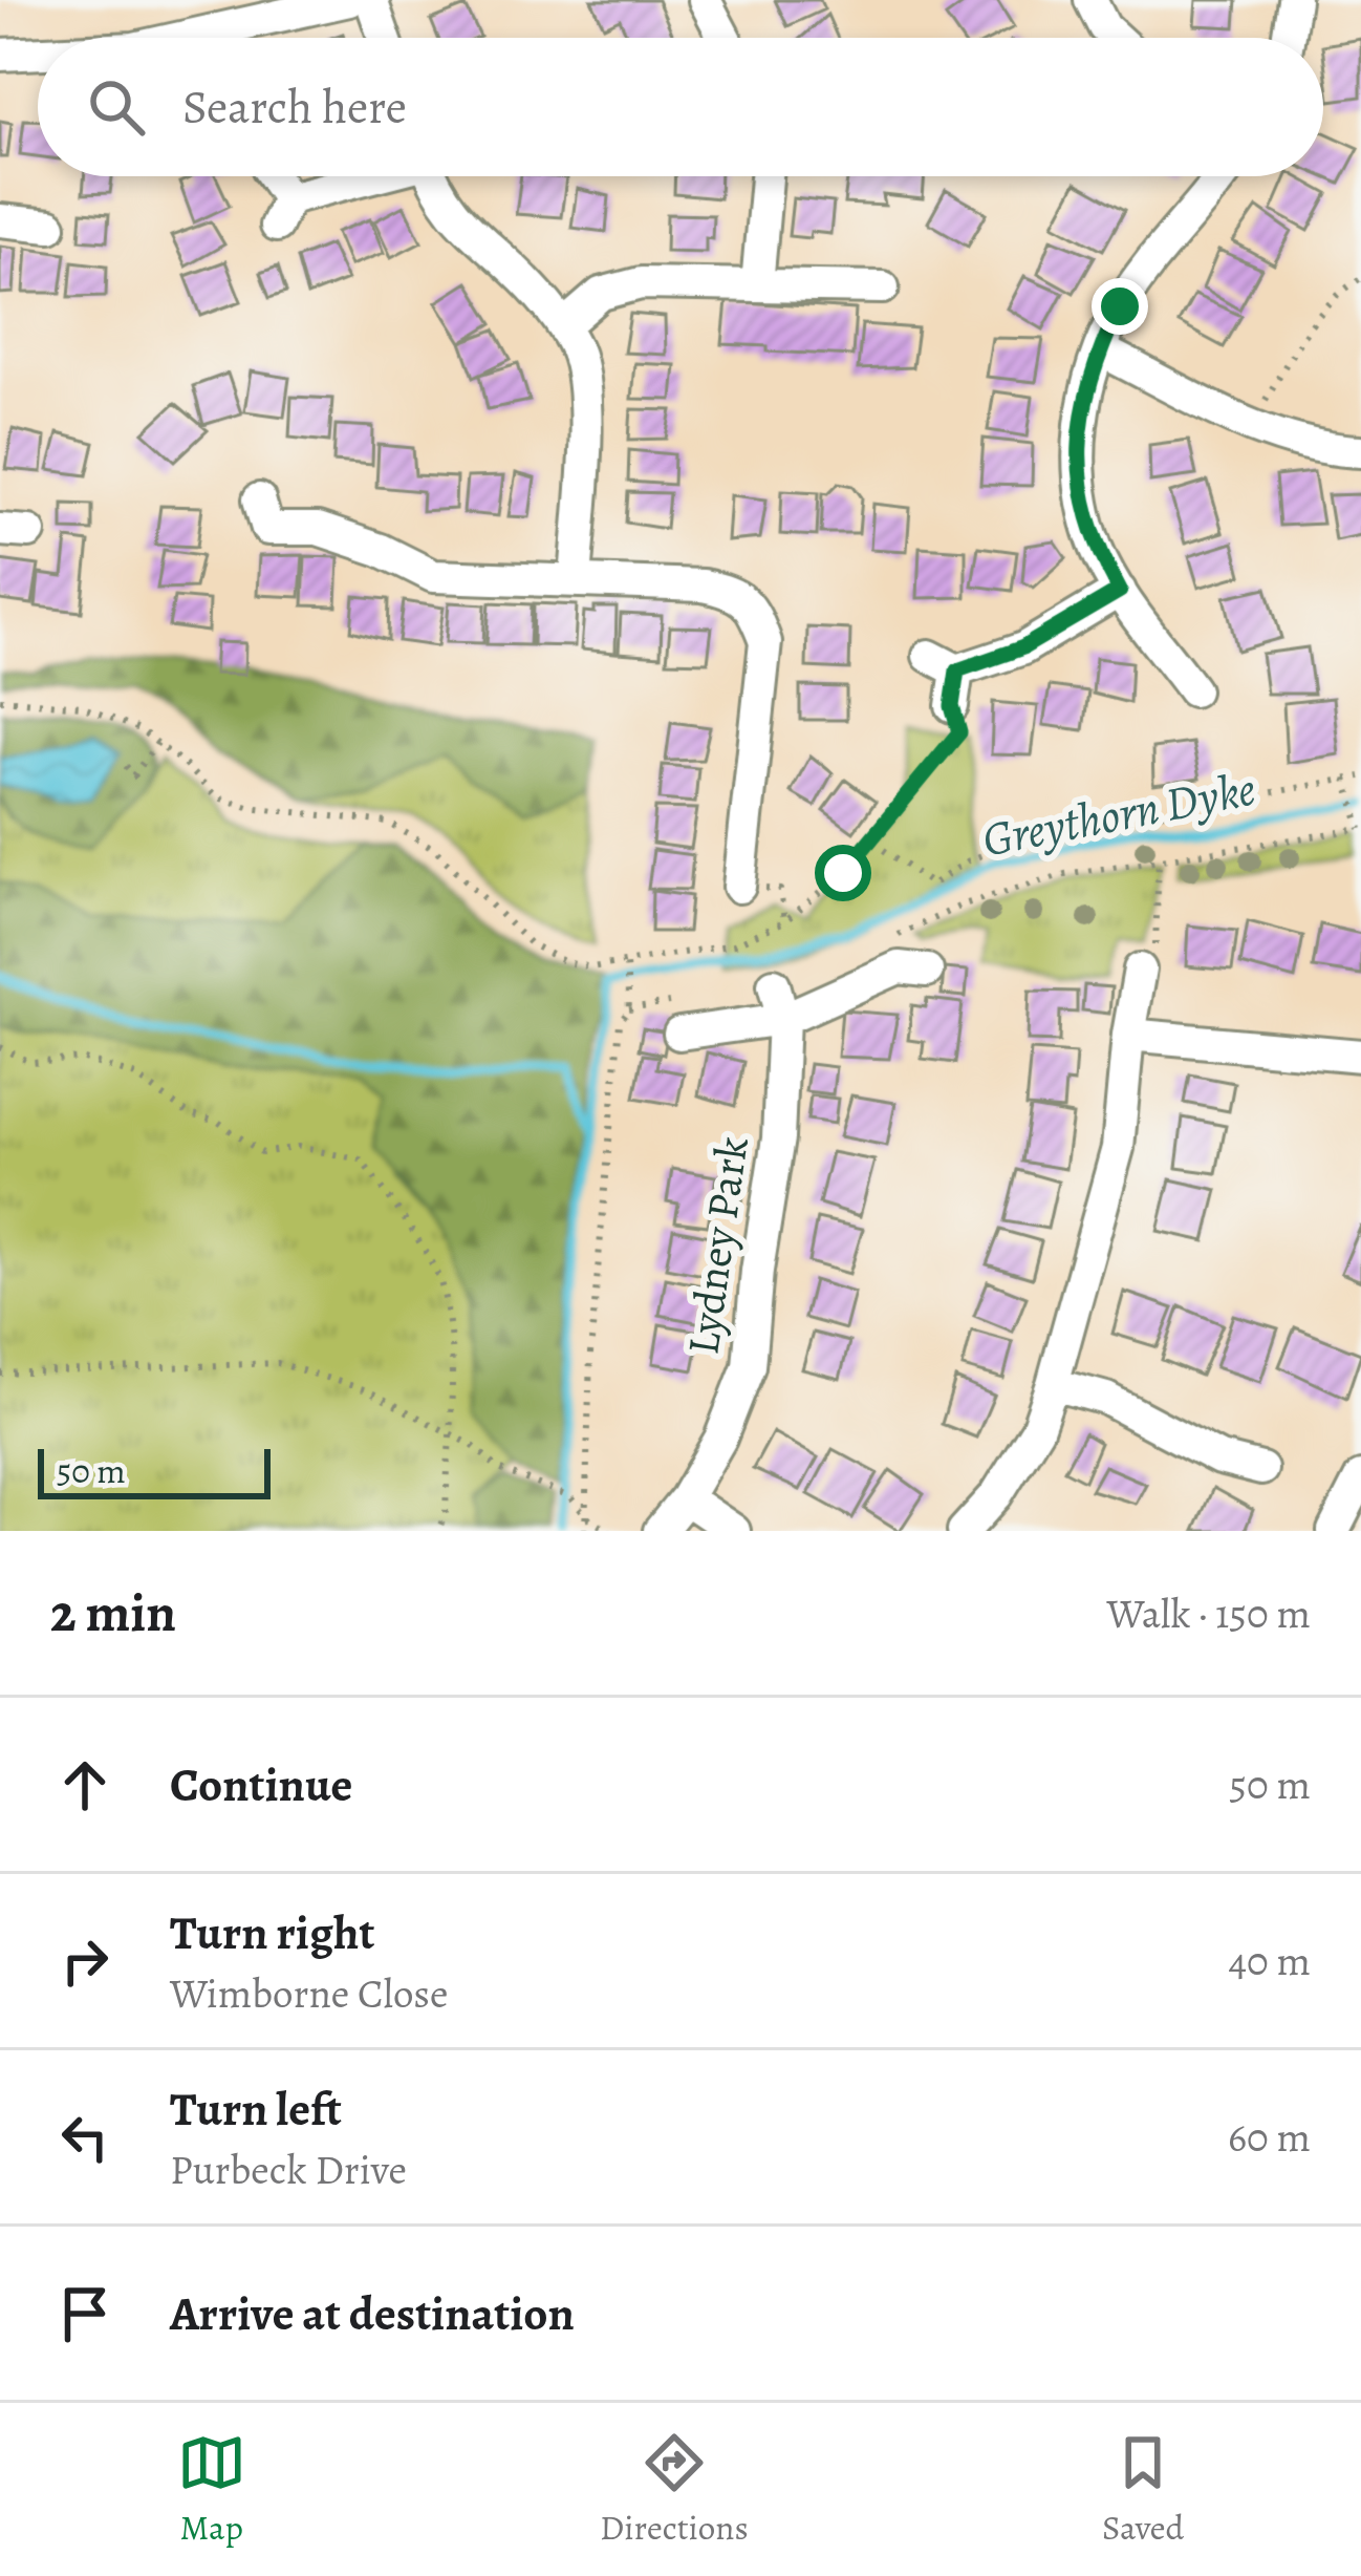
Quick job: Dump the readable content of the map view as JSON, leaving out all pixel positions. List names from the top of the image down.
{
  "streets": {
    "street": ["Lydney Park"]
  },
  "water": ["Greythorn Dyke"],
  "scale_bar": "50 m",
  "page": {
    "search": "Search here",
    "scale": "50 m",
    "heading": ["2 min", "Walk · 150 m"],
    "list": [
      ["Continue", "50 m"],
      ["Turn right", "Wimborne Close", "40 m"],
      ["Turn left", "Purbeck Drive", "60 m"],
      "Arrive at destination"
    ],
    "nav": ["Map", "Directions", "Saved"]
  }
}
